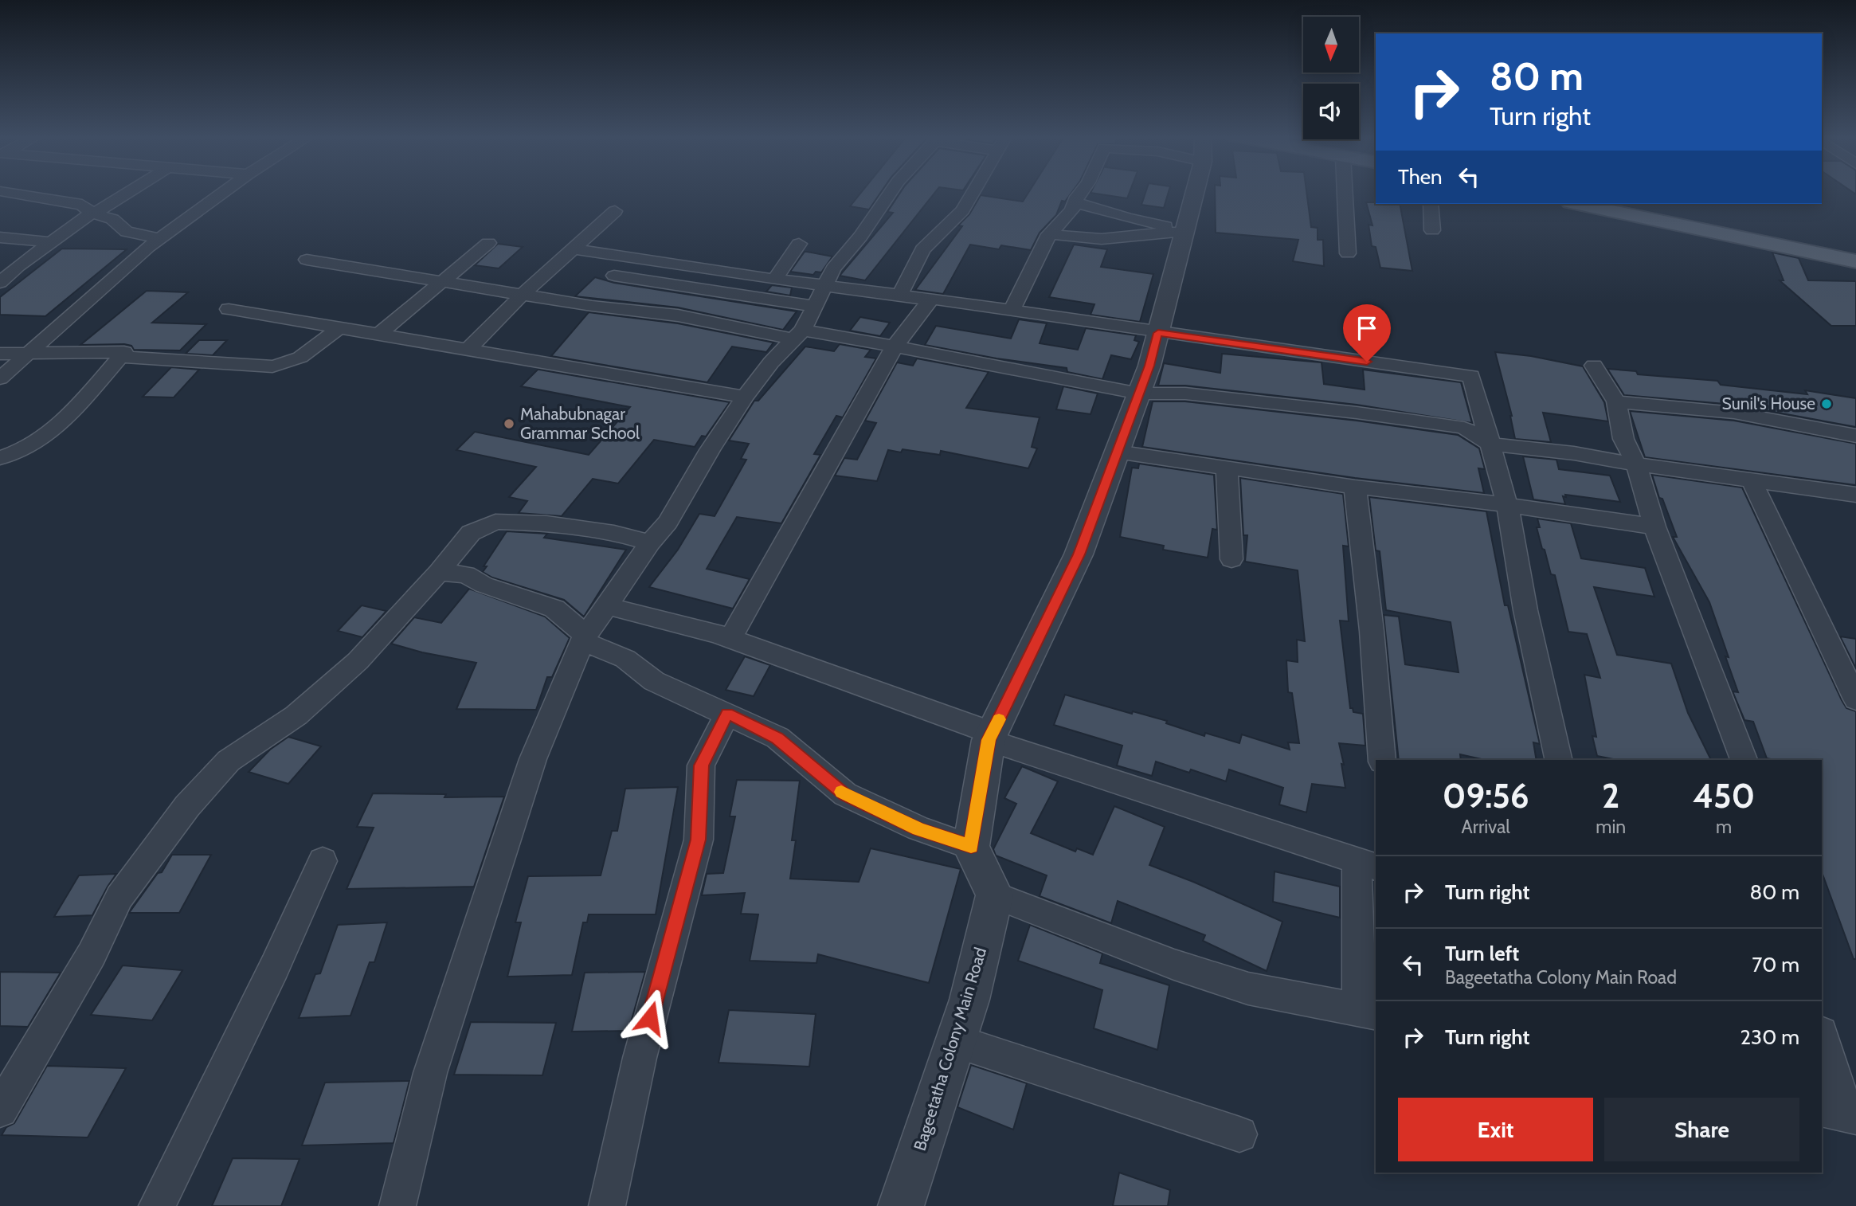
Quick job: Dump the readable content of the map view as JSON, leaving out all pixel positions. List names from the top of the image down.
{
  "streets": {
    "street": ["Bageetatha Colony Main Road"]
  },
  "places": ["Sunil's House", "Mahabubnagar Grammar School"],
  "north": "bottom",
  "page": {
    "turn": ["80 m", "Turn right"],
    "then": "Then",
    "eta": [
      "09:56",
      "Arrival",
      "2",
      "min",
      "450",
      "m"
    ],
    "list": [
      {
        "name": "Turn right",
        "value": "80 m"
      },
      {
        "name": "Turn left",
        "note": "Bageetatha Colony Main Road",
        "value": "70 m"
      },
      {
        "name": "Turn right",
        "value": "230 m"
      }
    ],
    "buttons": ["Exit", "Share"]
  }
}
